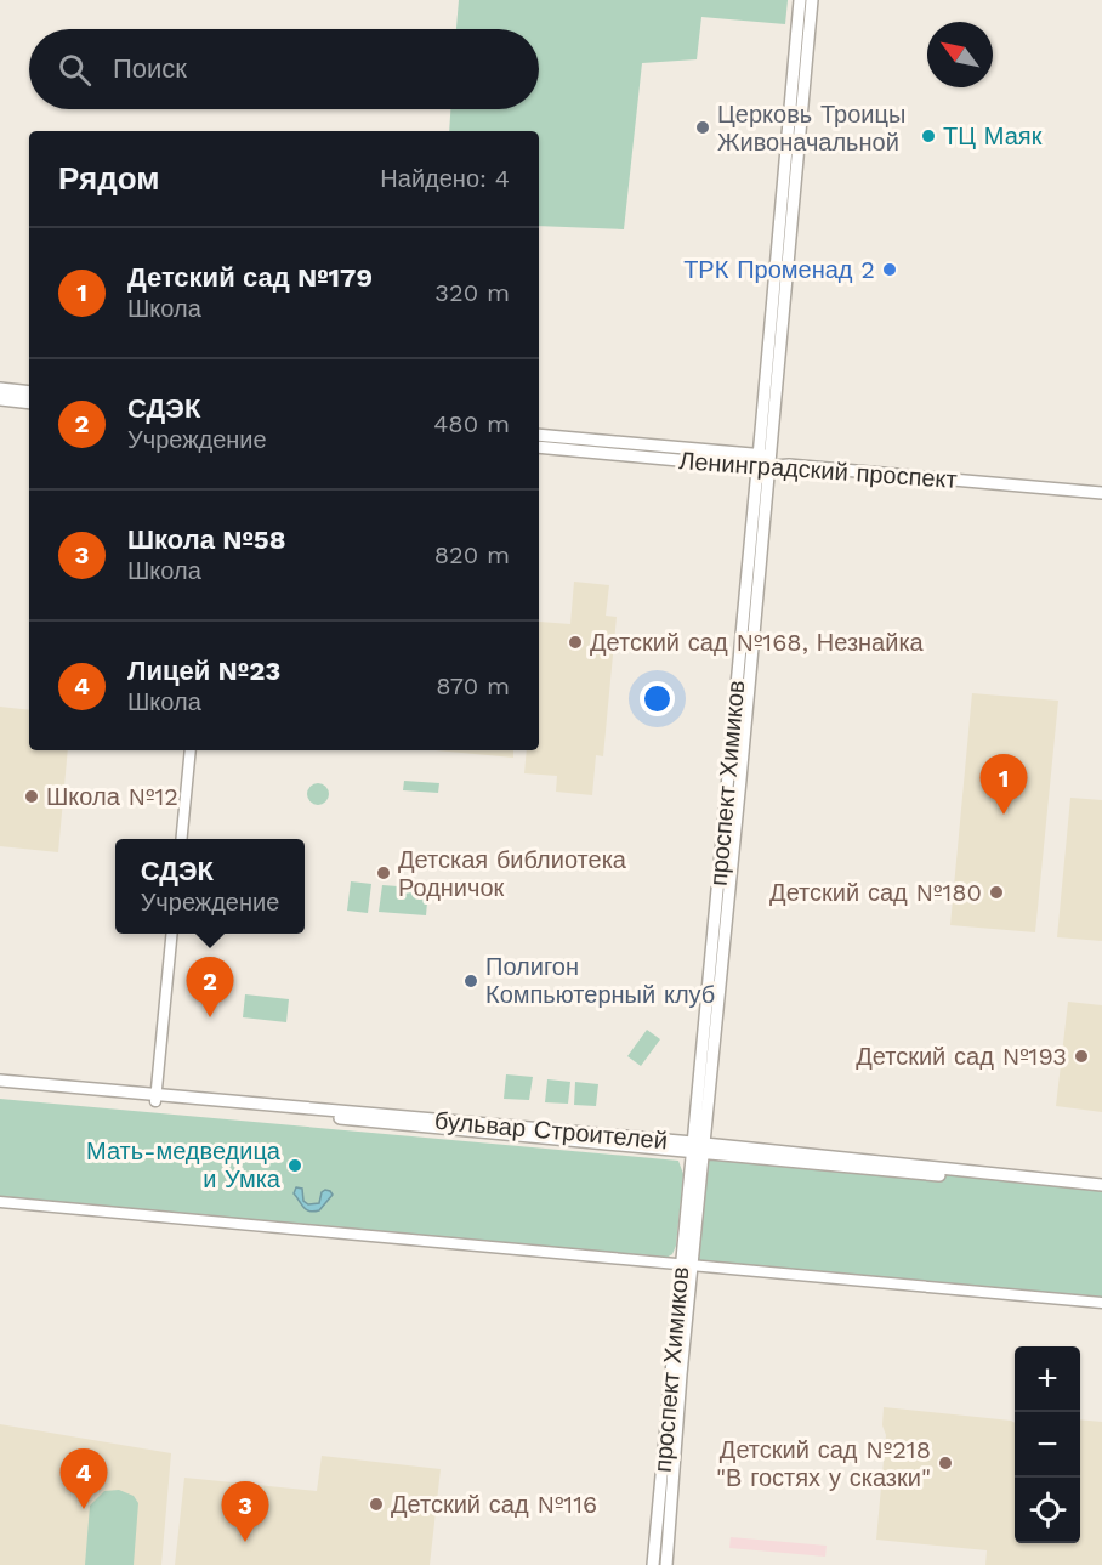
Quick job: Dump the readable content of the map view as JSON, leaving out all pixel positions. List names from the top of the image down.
{
  "streets": {
    "main road": ["Ленинградский проспект", "проспект Химиков", "бульвар Строителей"]
  },
  "crossings": [
    ["Ленинградский проспект", "проспект Химиков"],
    ["проспект Химиков", "бульвар Строителей"]
  ],
  "places": [
    "Церковь Троицы Живоначальной",
    "ТЦ Маяк",
    "ТРК Променад 2",
    "Детский сад №168, Незнайка",
    "Школа №12",
    "Детская библиотека Родничок",
    "Детский сад №180",
    "Полигон Компьютерный клуб",
    "Детский сад №193",
    "Мать-медведица и Умка",
    "Детский сад №218 \"В гостях у сказки\"",
    "Детский сад №116"
  ],
  "north": "top left",
  "page": {
    "search": "Поиск",
    "heading": ["Рядом", "Найдено: 4"],
    "list": [
      {
        "mark": "1",
        "name": "Детский сад №179",
        "note": "Школа",
        "value": "320 m"
      },
      {
        "mark": "2",
        "name": "СДЭК",
        "note": "Учреждение",
        "value": "480 m"
      },
      {
        "mark": "3",
        "name": "Школа №58",
        "note": "Школа",
        "value": "820 m"
      },
      {
        "mark": "4",
        "name": "Лицей №23",
        "note": "Школа",
        "value": "870 m"
      }
    ],
    "pins": [
      "1",
      "2",
      "4",
      "3"
    ],
    "popup": ["СДЭК", "Учреждение"],
    "map_buttons": ["+", "−"]
  }
}
